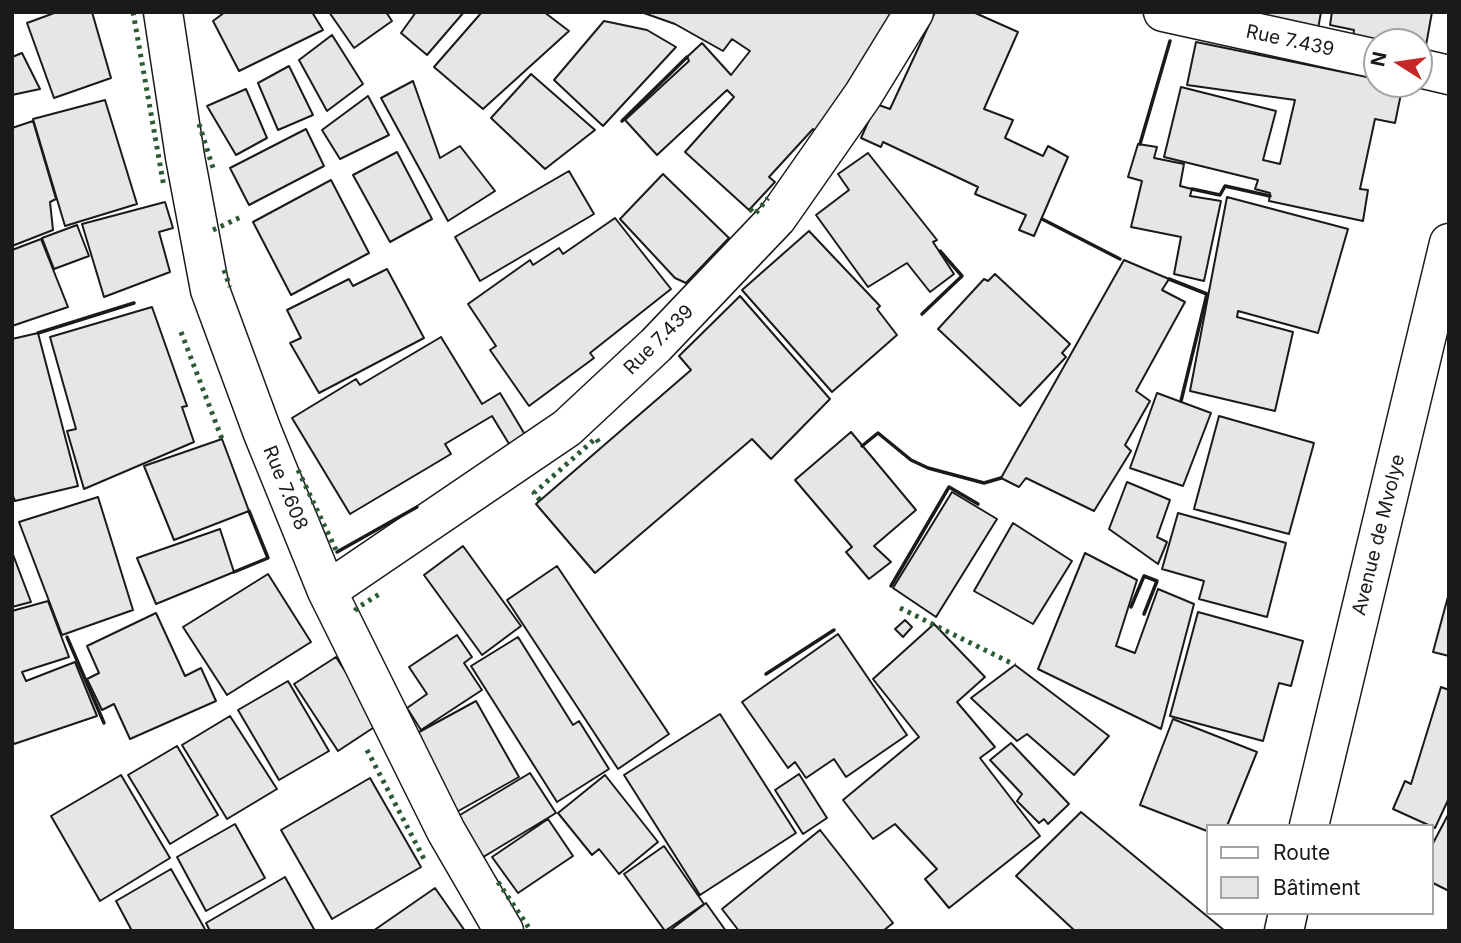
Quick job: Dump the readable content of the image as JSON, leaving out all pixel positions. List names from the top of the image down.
{
  "streets": {
    "street": ["Rue 7.439", "Rue 7.608", "Avenue de Mvolye"]
  },
  "crossings": [
    ["Rue 7.439", "Rue 7.608"]
  ],
  "legend": ["Route", "Bâtiment"],
  "north": "left"
}
